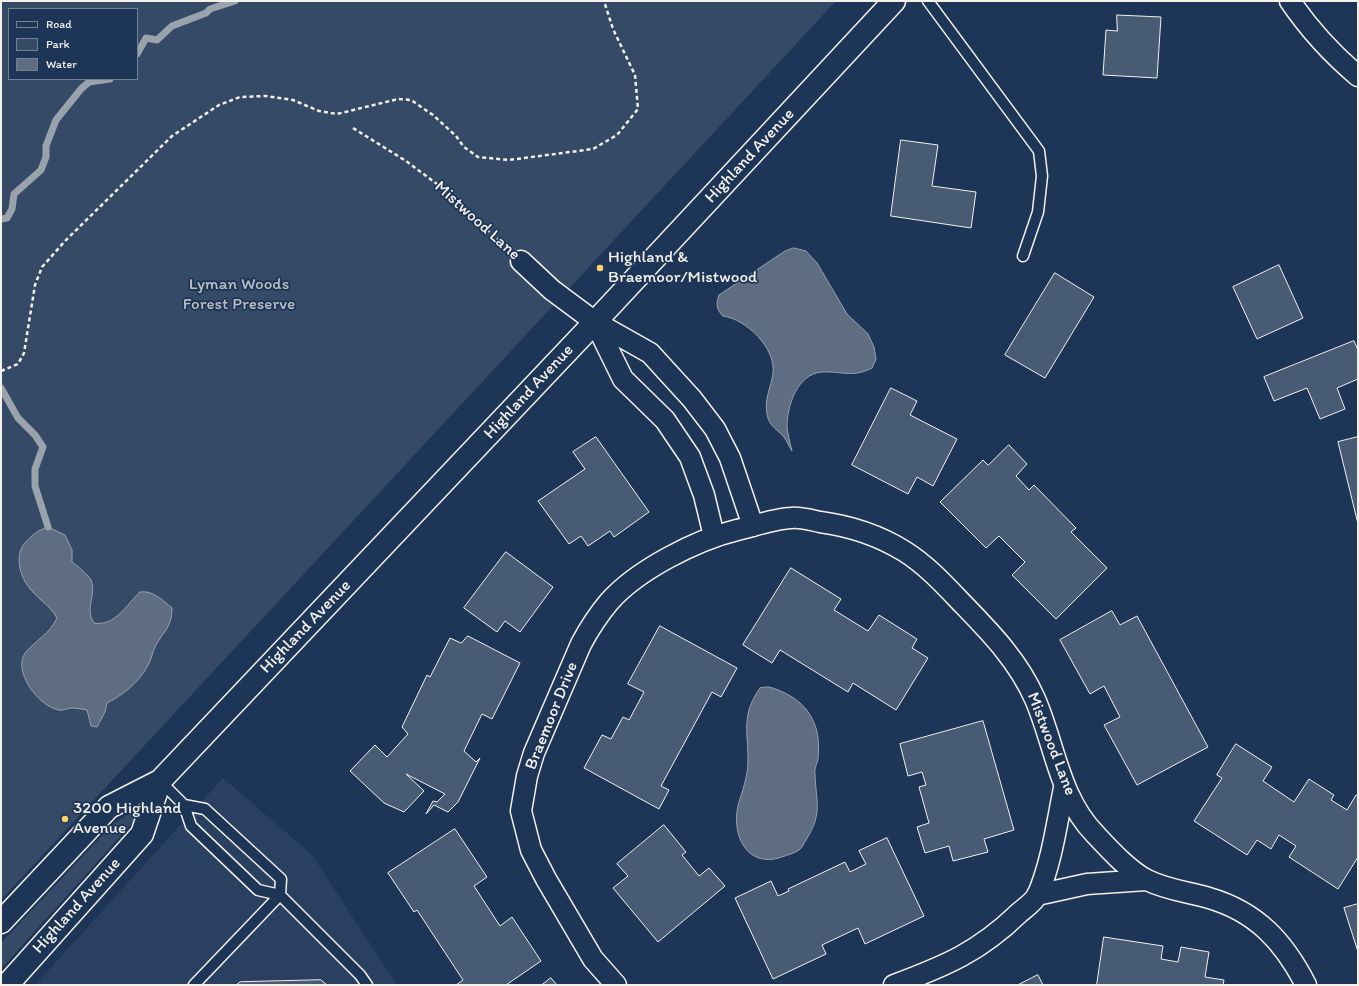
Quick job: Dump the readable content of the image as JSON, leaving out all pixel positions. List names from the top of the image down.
{
  "streets": {
    "main road": ["Highland Avenue"],
    "street": ["Mistwood Lane", "Braemoor Drive"]
  },
  "crossings": [
    ["Highland Avenue", "Mistwood Lane"],
    ["Mistwood Lane", "Braemoor Drive"]
  ],
  "parks": ["Lyman Woods Forest Preserve"],
  "places": ["Highland & Braemoor/Mistwood", "3200 Highland Avenue"],
  "legend": ["Road", "Park", "Water"]
}
